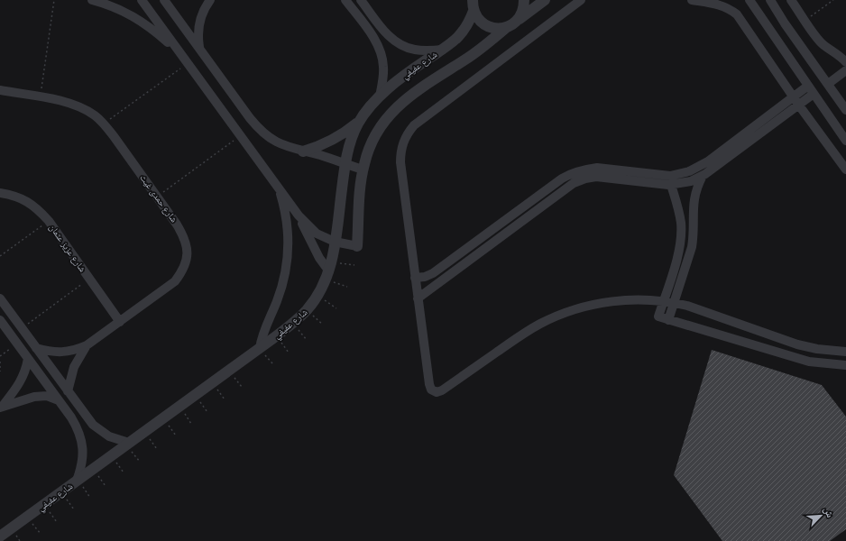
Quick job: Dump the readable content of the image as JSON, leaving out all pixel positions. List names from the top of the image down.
{
  "streets": {
    "street": ["شارع عفيفي", "شارع حمدى غيث", "شارع عزيز عثمان"]
  },
  "crossings": [
    ["شارع حمدى غيث", "شارع عزيز عثمان"]
  ],
  "north": "top right"
}
